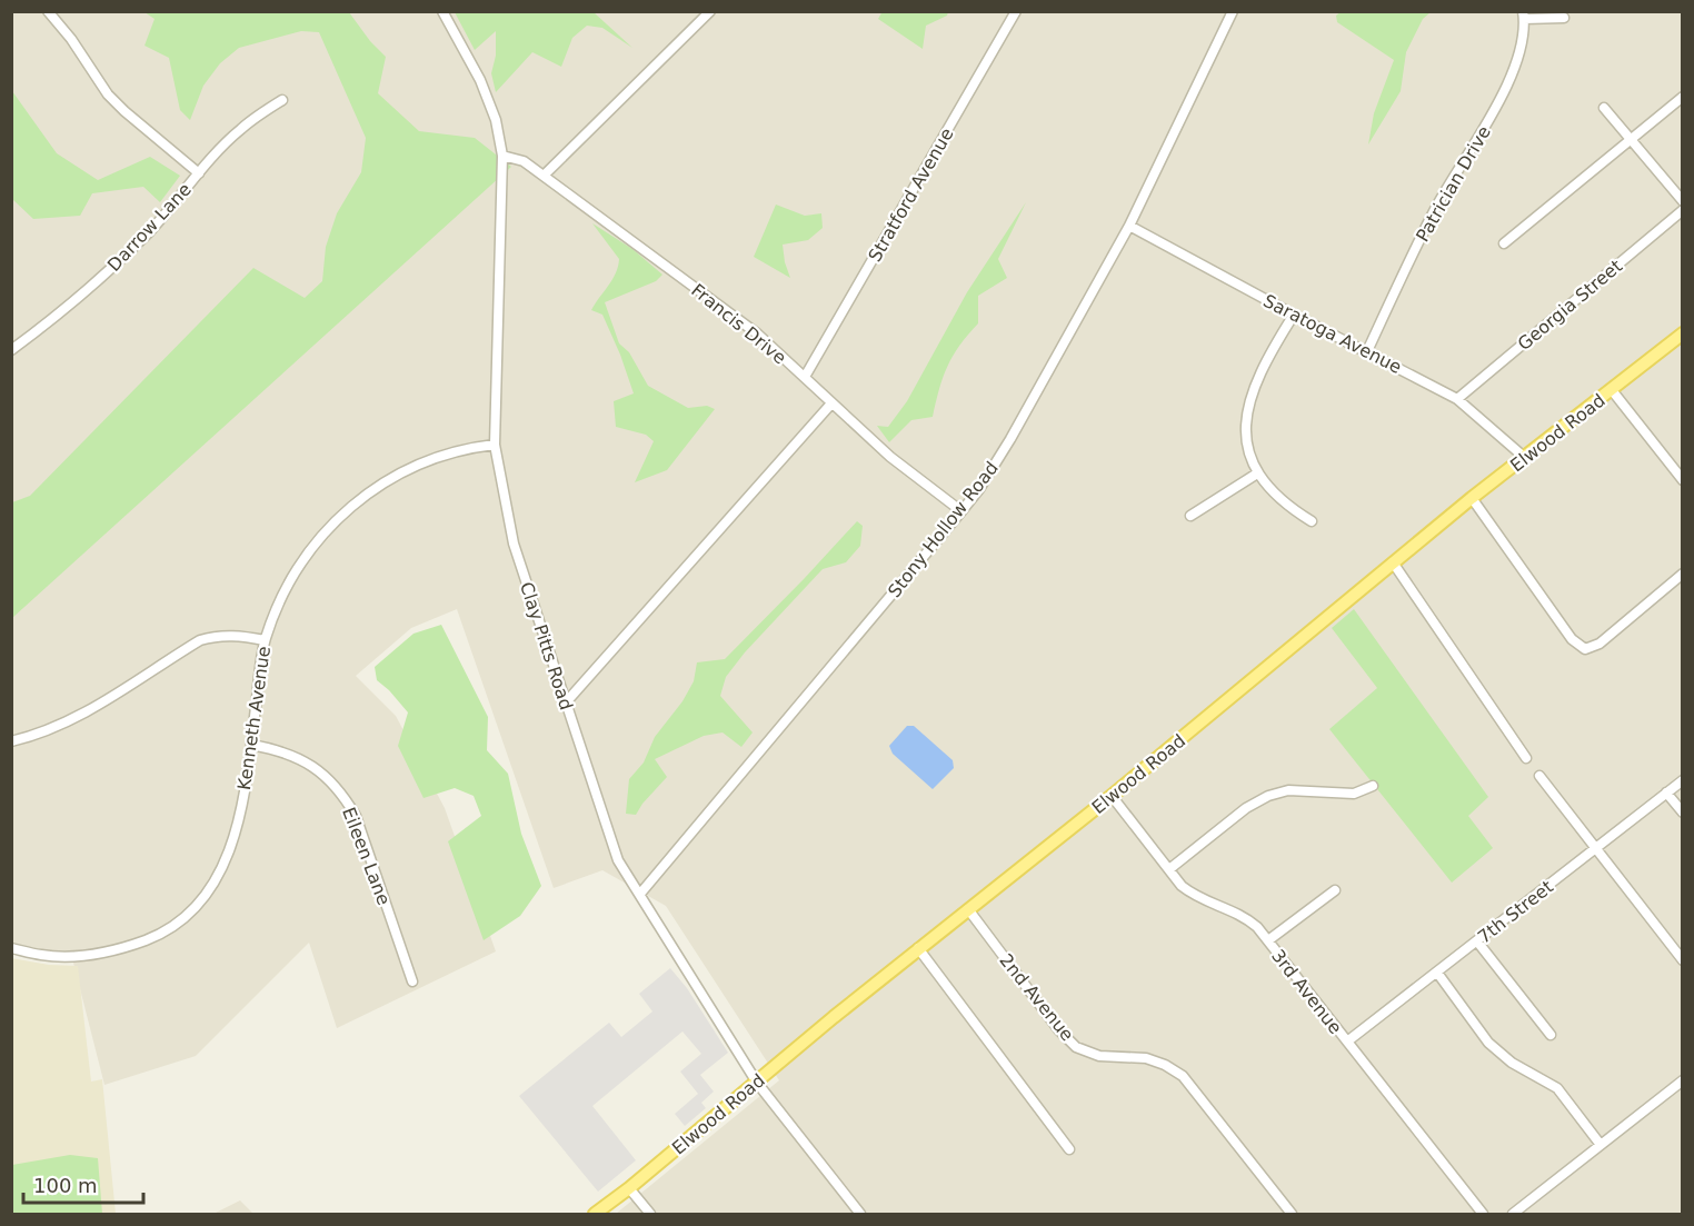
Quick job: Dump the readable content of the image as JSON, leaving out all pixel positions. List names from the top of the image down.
{
  "streets": {
    "main road": ["Elwood Road"],
    "street": [
      "Patrician Drive",
      "Stratford Avenue",
      "Darrow Lane",
      "Georgia Street",
      "Francis Drive",
      "Saratoga Avenue",
      "Stony Hollow Road",
      "Clay Pitts Road",
      "Kenneth Avenue",
      "Eileen Lane",
      "7th Street",
      "3rd Avenue",
      "2nd Avenue"
    ]
  },
  "crossings": [
    ["Patrician Drive", "Saratoga Avenue"],
    ["Stratford Avenue", "Francis Drive"],
    ["Georgia Street", "Saratoga Avenue"],
    ["Francis Drive", "Stony Hollow Road"],
    ["Francis Drive", "Clay Pitts Road"],
    ["Saratoga Avenue", "Elwood Road"],
    ["Saratoga Avenue", "Stony Hollow Road"],
    ["Elwood Road", "Clay Pitts Road"],
    ["Elwood Road", "3rd Avenue"],
    ["Elwood Road", "2nd Avenue"],
    ["Stony Hollow Road", "Clay Pitts Road"],
    ["Clay Pitts Road", "Kenneth Avenue"],
    ["Kenneth Avenue", "Eileen Lane"],
    ["7th Street", "3rd Avenue"]
  ],
  "scale_bar": "100 m"
}
